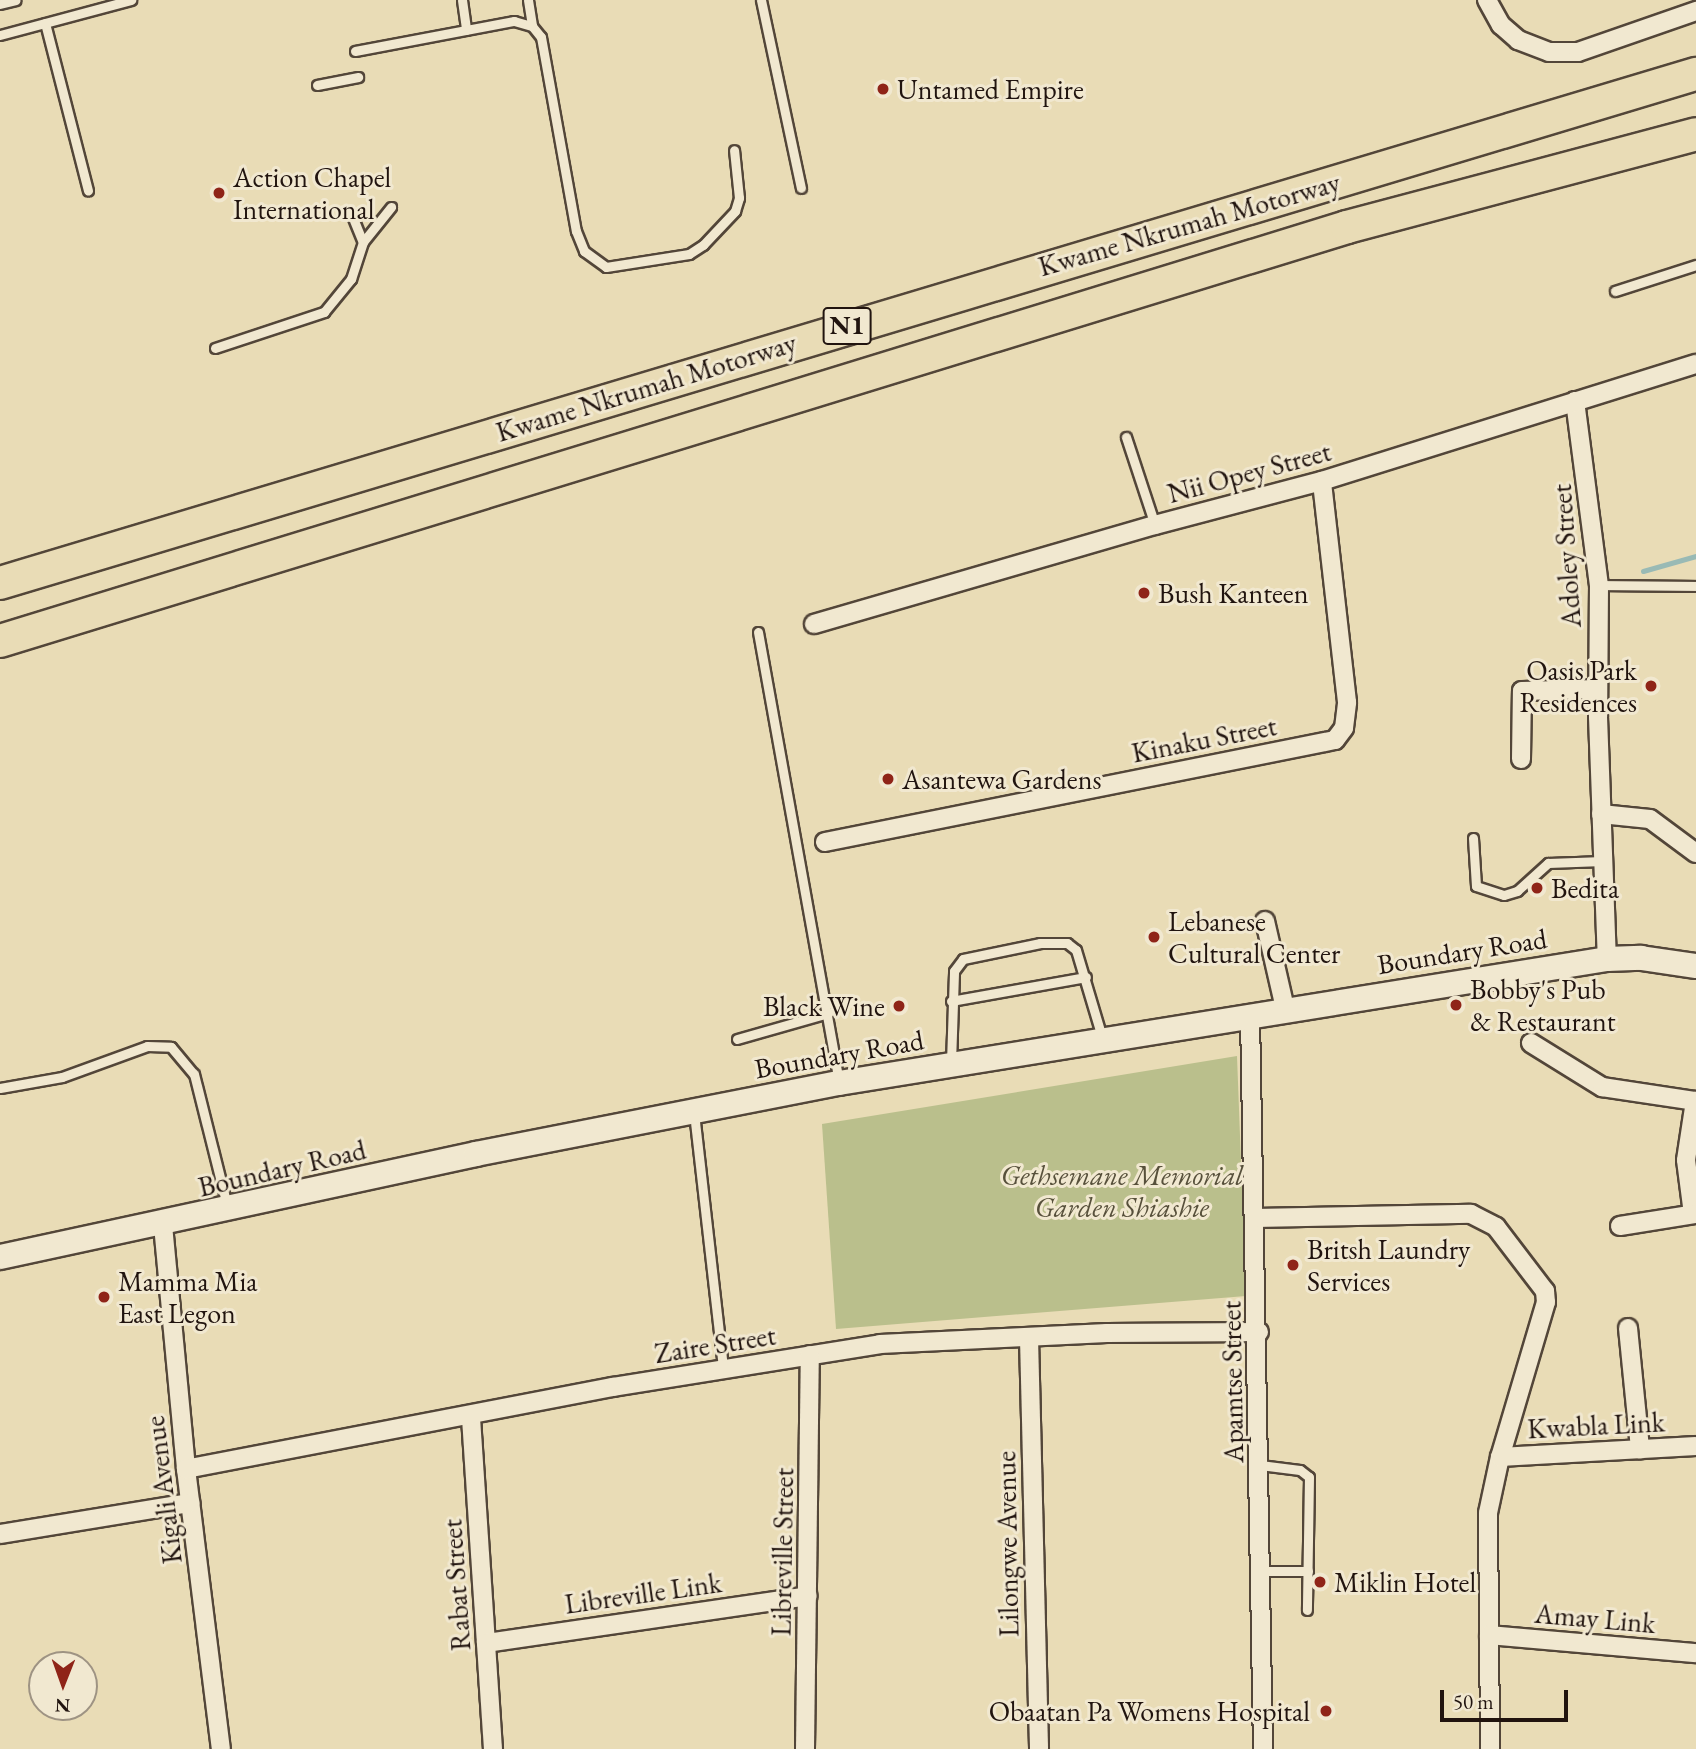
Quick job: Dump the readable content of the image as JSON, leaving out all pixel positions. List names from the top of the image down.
{
  "streets": {
    "highway": ["Kwame Nkrumah Motorway", "N1"],
    "main road": ["Boundary Road"],
    "street": [
      "Nii Opey Street",
      "Adoley Street",
      "Kinaku Street",
      "Zaire Street",
      "Apamtse Street",
      "Kwabla Link",
      "Kigali Avenue",
      "Lilongwe Avenue",
      "Libreville Street",
      "Rabat Street",
      "Libreville Link",
      "Amay Link"
    ]
  },
  "crossings": [
    ["Nii Opey Street", "Adoley Street"],
    ["Nii Opey Street", "Kinaku Street"],
    ["Adoley Street", "Boundary Road"],
    ["Boundary Road", "Apamtse Street"],
    ["Boundary Road", "Kigali Avenue"],
    ["Zaire Street", "Apamtse Street"],
    ["Zaire Street", "Kigali Avenue"],
    ["Zaire Street", "Lilongwe Avenue"],
    ["Zaire Street", "Libreville Street"],
    ["Zaire Street", "Rabat Street"],
    ["Libreville Street", "Libreville Link"],
    ["Rabat Street", "Libreville Link"]
  ],
  "parks": ["Gethsemane Memorial Garden Shiashie"],
  "places": [
    "Untamed Empire",
    "Action Chapel International",
    "Bush Kanteen",
    "Oasis Park Residences",
    "Asantewa Gardens",
    "Bedita",
    "Lebanese Cultural Center",
    "Bobby's Pub & Restaurant",
    "Black Wine",
    "Britsh Laundry Services",
    "Mamma Mia East Legon",
    "Miklin Hotel",
    "Obaatan Pa Womens Hospital"
  ],
  "scale_bar": "50 m",
  "north": "bottom"
}
